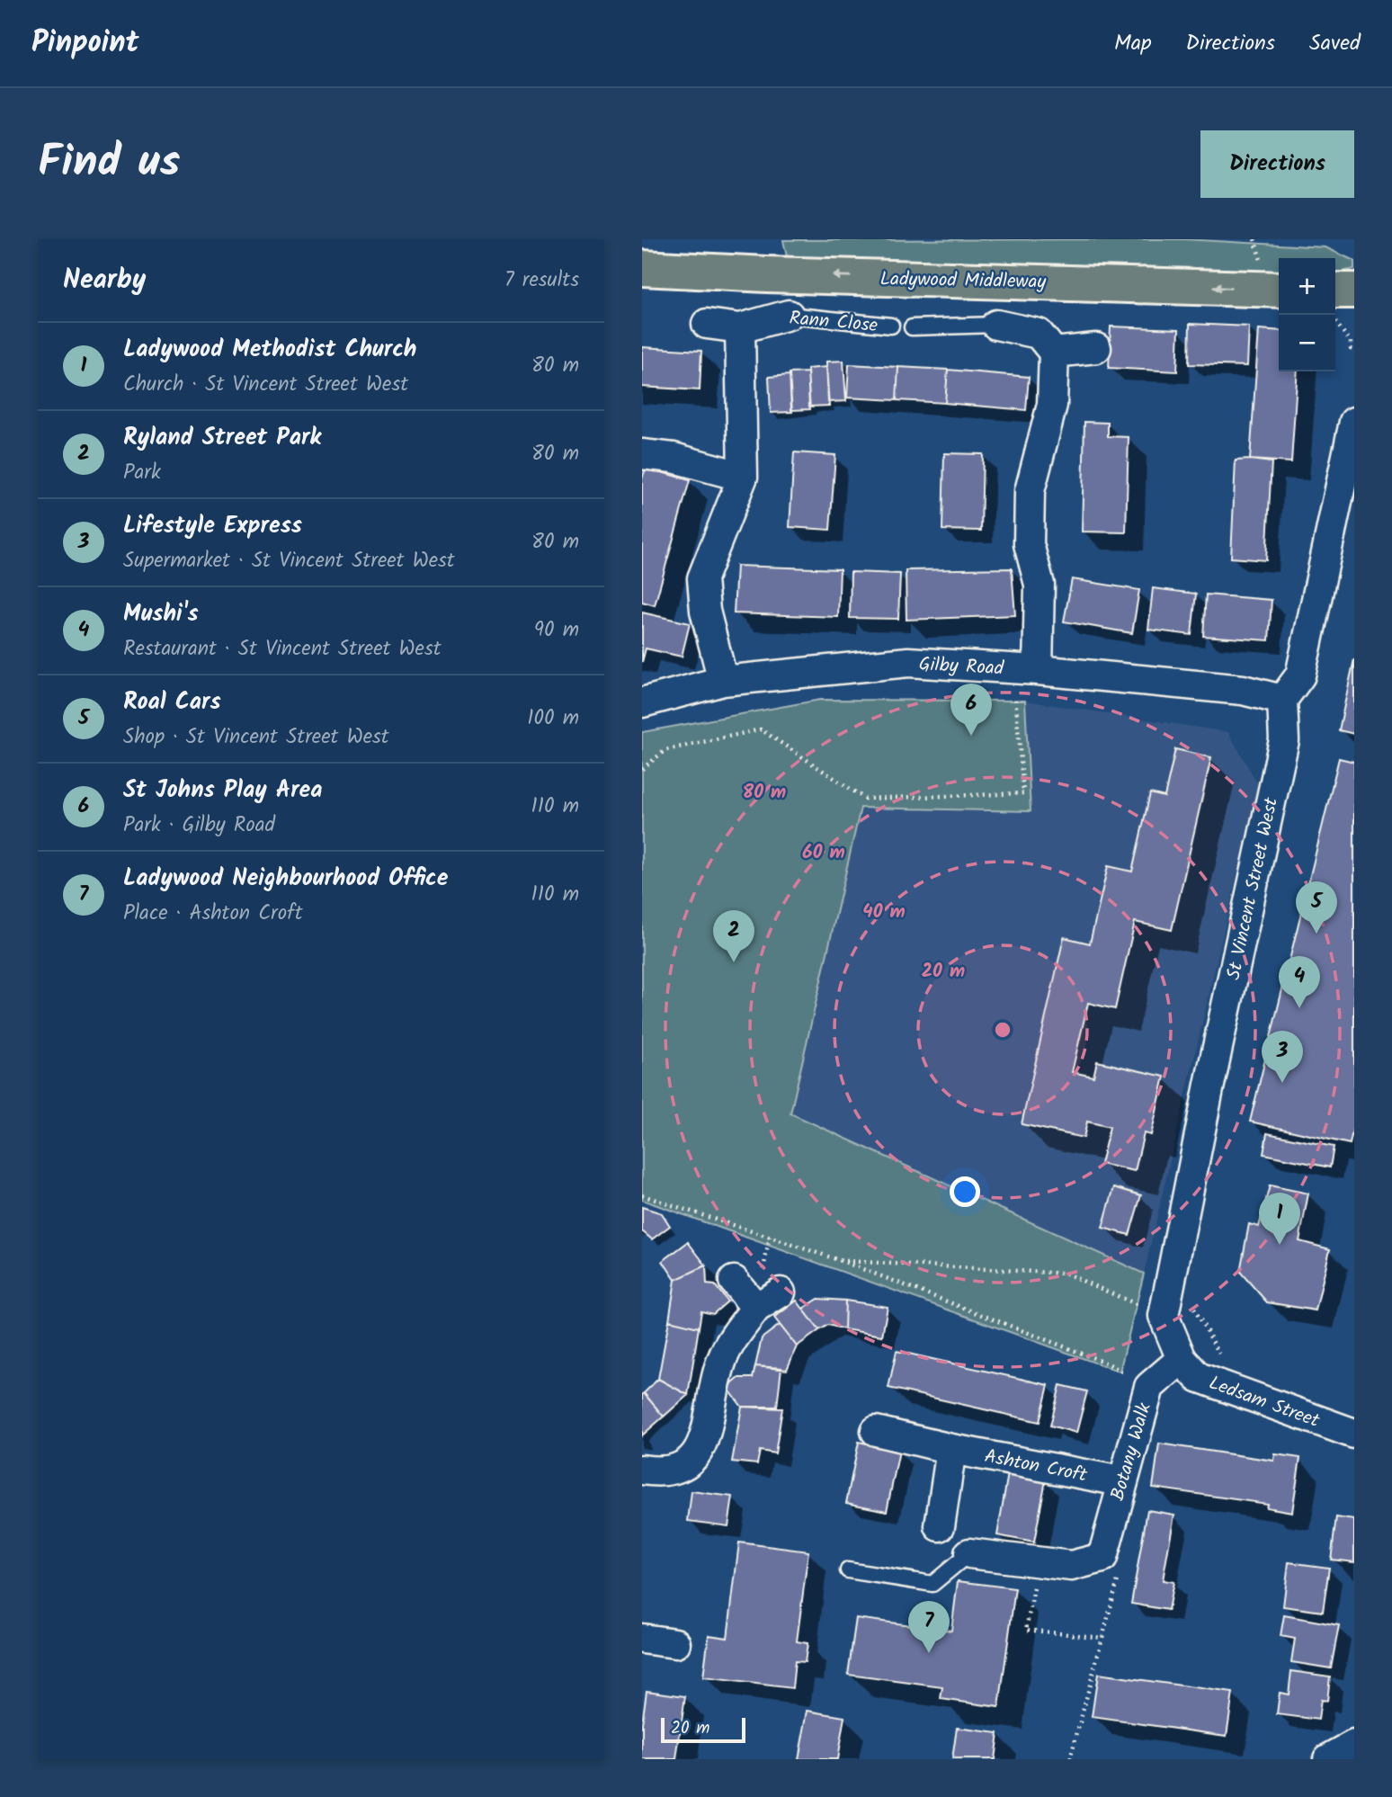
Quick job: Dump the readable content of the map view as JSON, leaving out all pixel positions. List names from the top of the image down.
{
  "streets": {
    "highway": ["Ladywood Middleway"],
    "street": [
      "Rann Close",
      "Gilby Road",
      "St Vincent Street West",
      "Ledsam Street",
      "Botany Walk",
      "Ashton Croft"
    ]
  },
  "crossings": [
    ["Gilby Road", "St Vincent Street West"],
    ["St Vincent Street West", "Ledsam Street"],
    ["St Vincent Street West", "Botany Walk"],
    ["Ledsam Street", "Botany Walk"],
    ["Botany Walk", "Ashton Croft"]
  ],
  "one_way": ["Ladywood Middleway"],
  "scale_bar": "20 m",
  "page": {
    "header": "Pinpoint",
    "nav": ["Map", "Directions", "Saved"],
    "title": "Find us",
    "buttons": "Directions",
    "heading": ["Nearby", "7 results"],
    "map_buttons": ["+", "−"],
    "list": [
      {
        "mark": "1",
        "name": "Ladywood Methodist Church",
        "note": "Church · St Vincent Street West",
        "value": "80 m"
      },
      {
        "mark": "2",
        "name": "Ryland Street Park",
        "note": "Park",
        "value": "80 m"
      },
      {
        "mark": "3",
        "name": "Lifestyle Express",
        "note": "Supermarket · St Vincent Street West",
        "value": "80 m"
      },
      {
        "mark": "4",
        "name": "Mushi's",
        "note": "Restaurant · St Vincent Street West",
        "value": "90 m"
      },
      {
        "mark": "5",
        "name": "Roal Cars",
        "note": "Shop · St Vincent Street West",
        "value": "100 m"
      },
      {
        "mark": "6",
        "name": "St Johns Play Area",
        "note": "Park · Gilby Road",
        "value": "110 m"
      },
      {
        "mark": "7",
        "name": "Ladywood Neighbourhood Office",
        "note": "Place · Ashton Croft",
        "value": "110 m"
      }
    ],
    "pins": [
      "6",
      "5",
      "2",
      "4",
      "3",
      "1",
      "7"
    ],
    "scale": "20 m"
  },
  "rings": [
    "80 m",
    "60 m",
    "40 m",
    "20 m"
  ]
}
